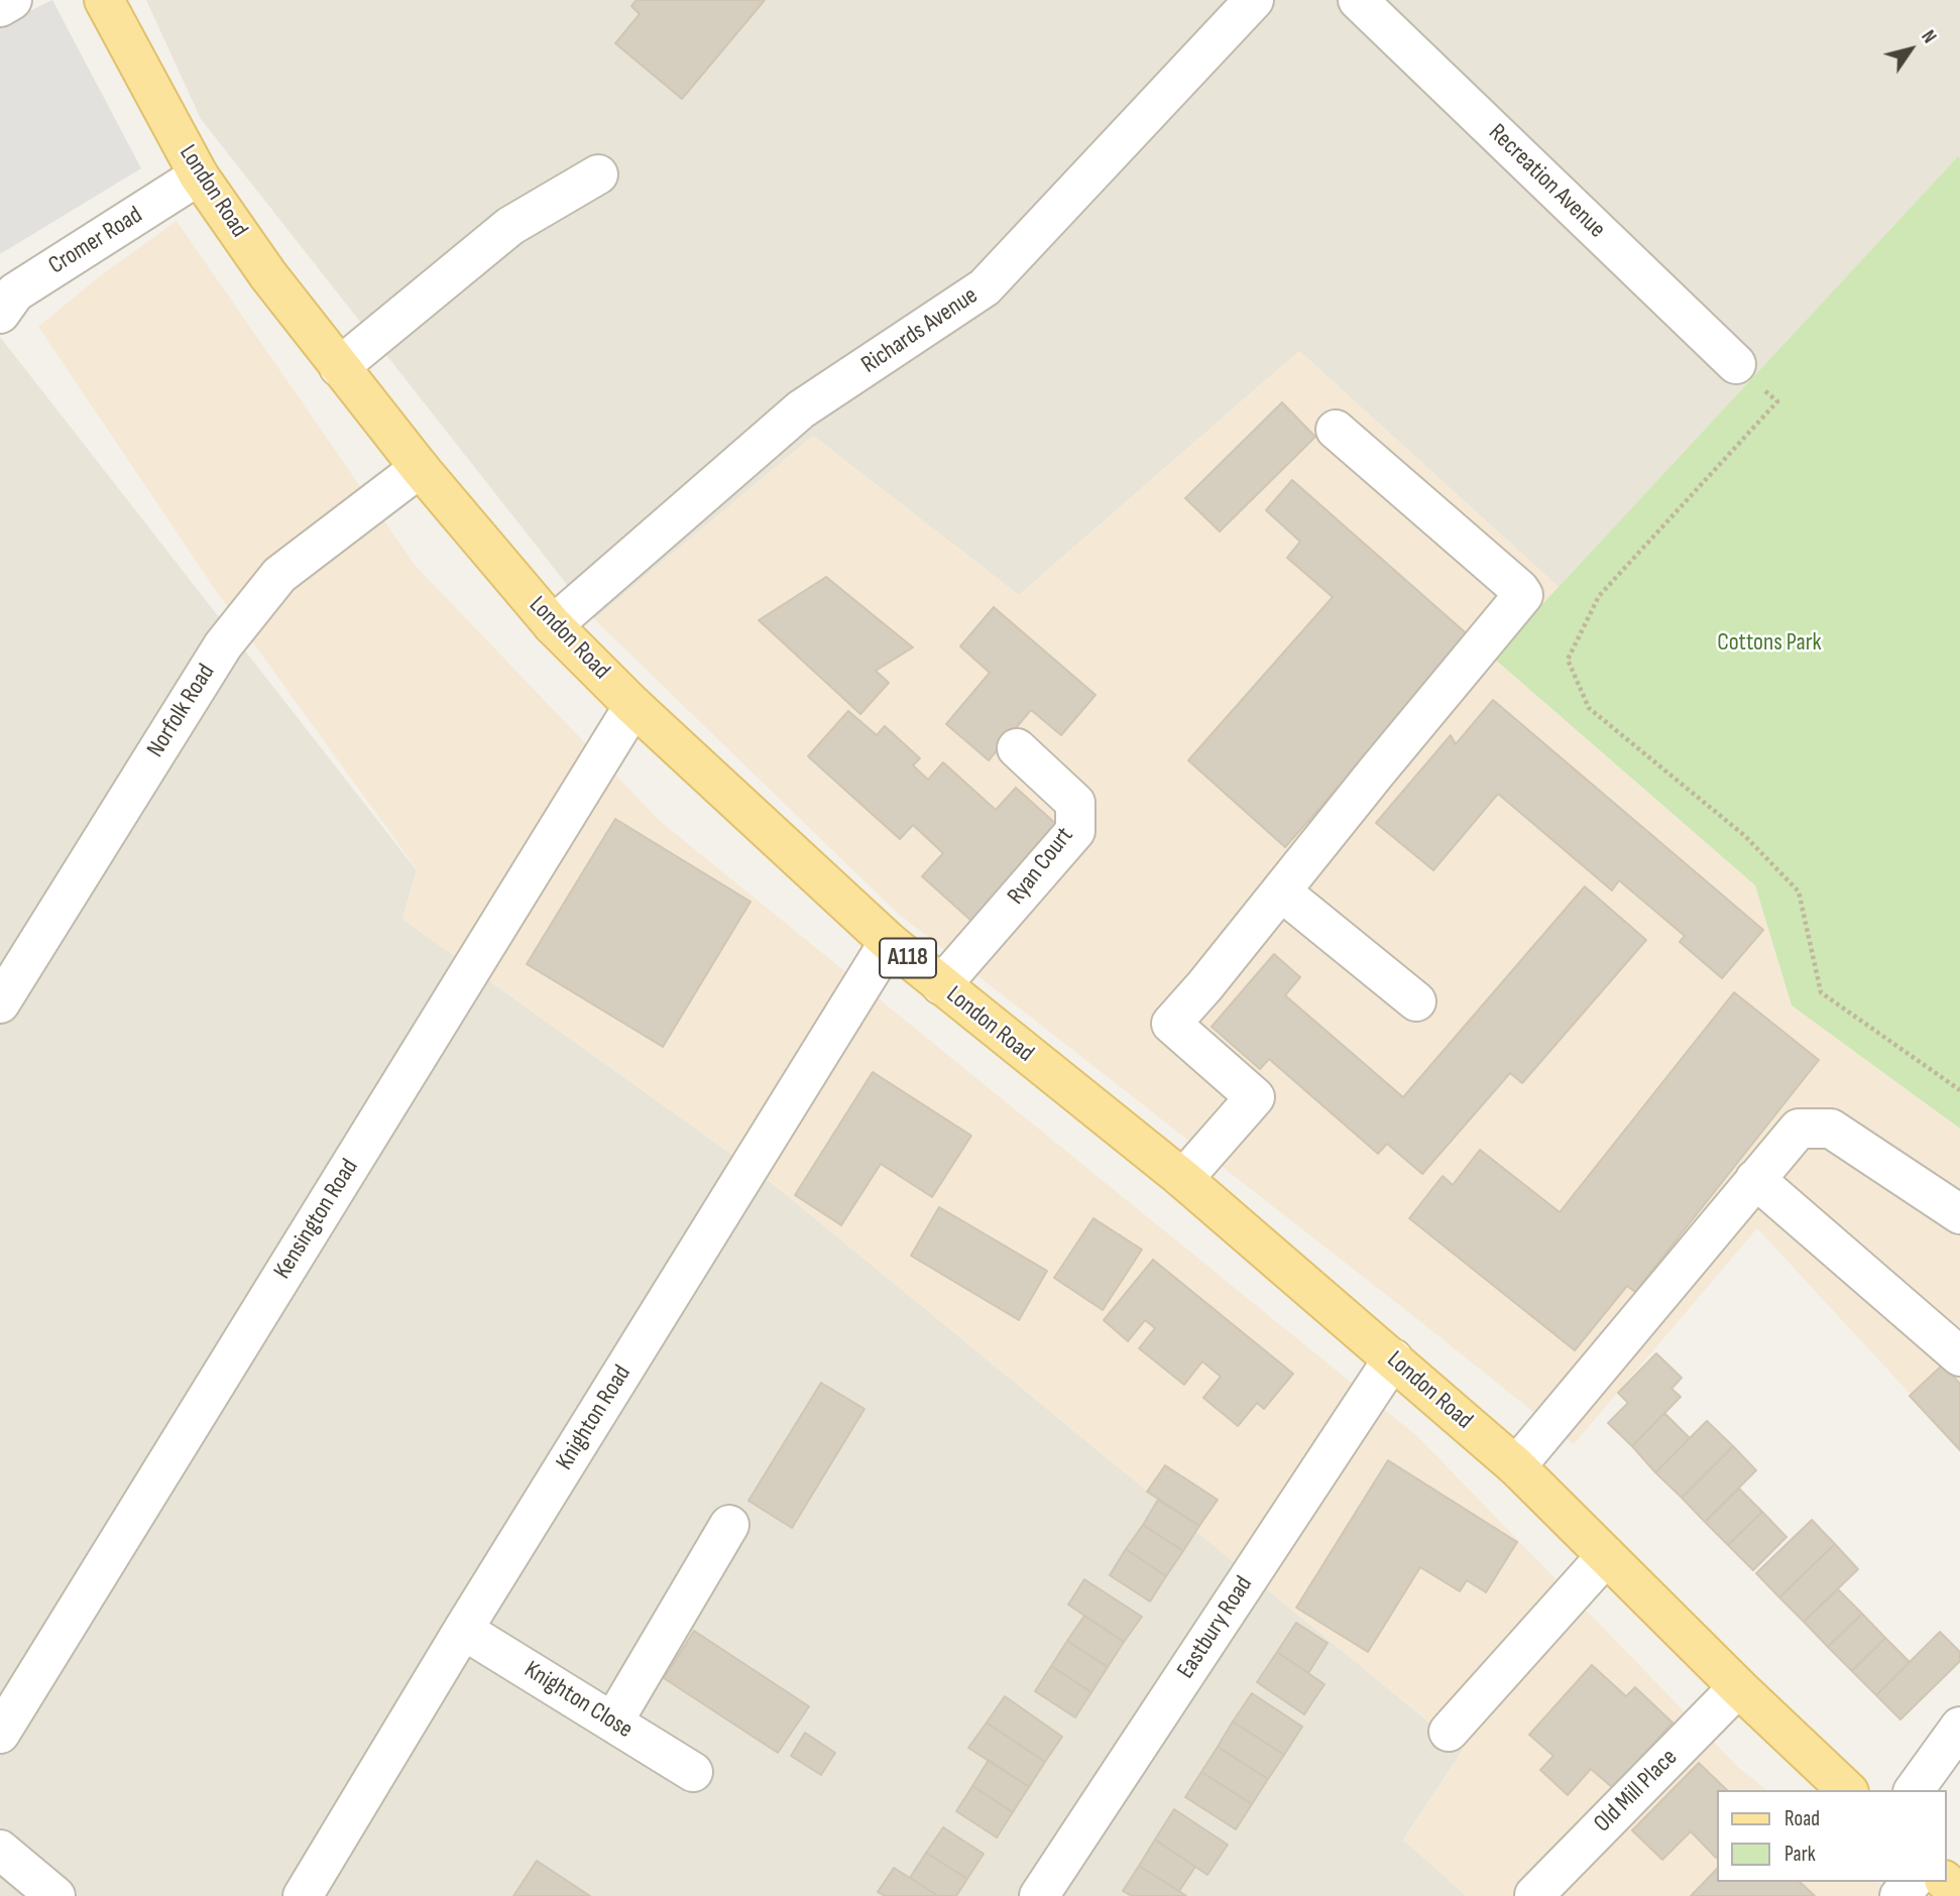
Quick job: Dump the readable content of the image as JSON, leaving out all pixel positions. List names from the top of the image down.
{
  "streets": {
    "main road": ["London Road", "A118"],
    "street": [
      "Recreation Avenue",
      "Cromer Road",
      "Richards Avenue",
      "Norfolk Road",
      "Ryan Court",
      "Kensington Road",
      "Knighton Road",
      "Eastbury Road",
      "Knighton Close",
      "Old Mill Place"
    ]
  },
  "crossings": [
    ["London Road", "Cromer Road"],
    ["London Road", "Richards Avenue"],
    ["London Road", "Norfolk Road"],
    ["London Road", "Ryan Court"],
    ["London Road", "Kensington Road"],
    ["London Road", "Knighton Road"],
    ["London Road", "Eastbury Road"],
    ["London Road", "Old Mill Place"],
    ["Knighton Road", "Knighton Close"]
  ],
  "parks": ["Cottons Park"],
  "legend": ["Road", "Park"],
  "north": "top right"
}
